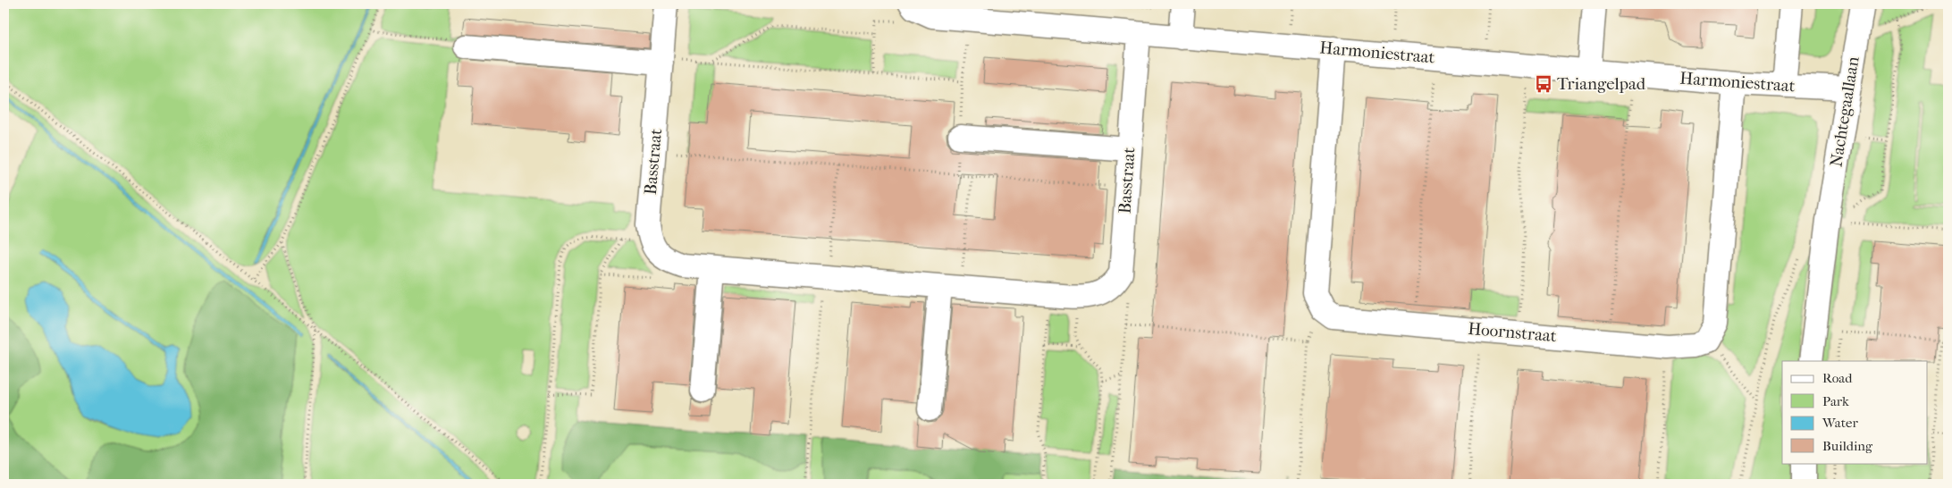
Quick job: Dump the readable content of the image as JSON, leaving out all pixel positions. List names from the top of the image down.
{
  "streets": {
    "street": [
      "Harmoniestraat",
      "Nachtegaallaan",
      "Basstraat",
      "Hoornstraat"
    ]
  },
  "crossings": [
    ["Harmoniestraat", "Nachtegaallaan"],
    ["Harmoniestraat", "Basstraat"]
  ],
  "places": {
    "bus stop": ["Triangelpad"]
  },
  "legend": [
    "Road",
    "Park",
    "Water",
    "Building"
  ]
}
